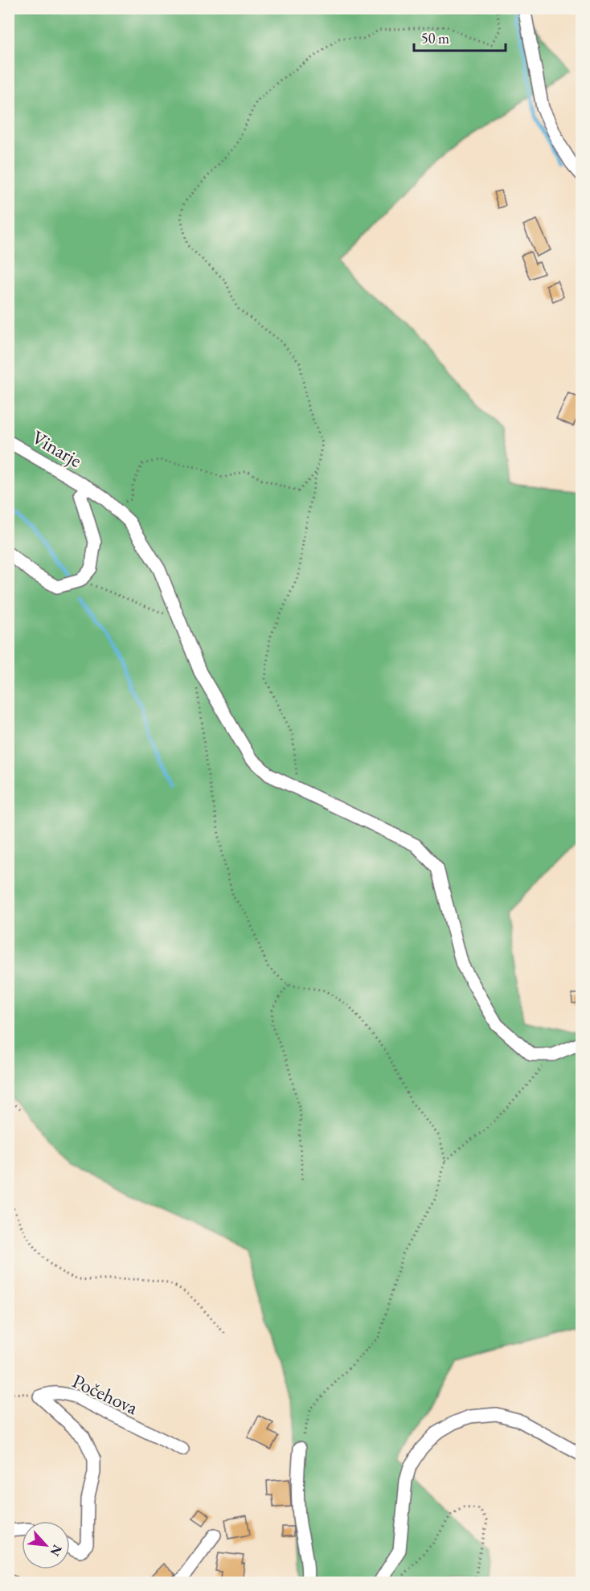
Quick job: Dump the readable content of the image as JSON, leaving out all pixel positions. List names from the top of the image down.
{
  "streets": {
    "street": ["Vinarje", "Počehova"]
  },
  "scale_bar": "50 m",
  "north": "bottom right"
}
